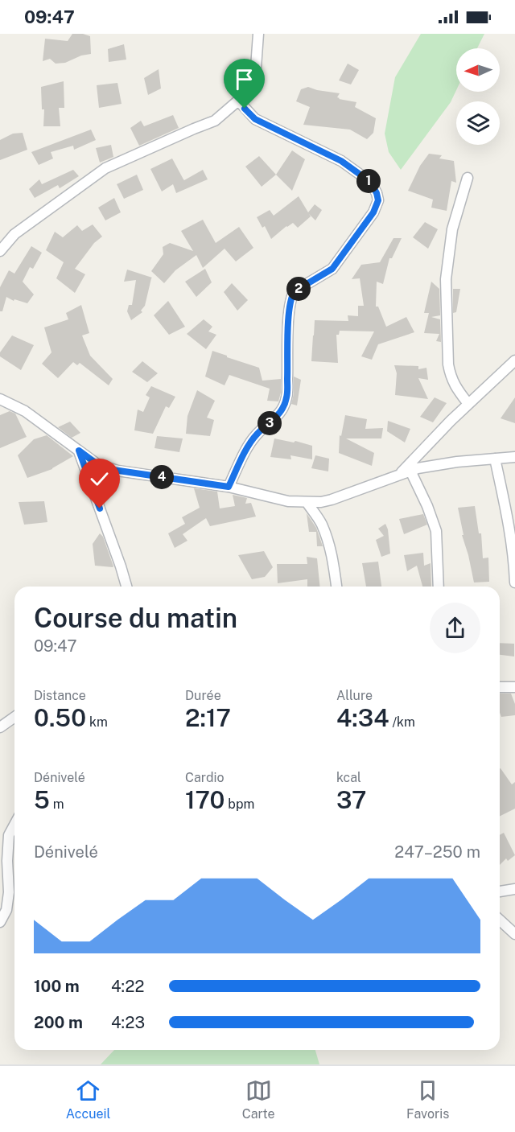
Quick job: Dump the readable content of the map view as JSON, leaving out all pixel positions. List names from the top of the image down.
{
  "north": "left",
  "page": {
    "status": "09:47",
    "pins": [
      "1",
      "2",
      "3",
      "4"
    ],
    "heading": ["Course du matin", "09:47"],
    "stats": [
      ["Distance", "0.50 km"],
      ["Durée", "2:17"],
      ["Allure", "4:34 /km"],
      ["Dénivelé", "5 m"],
      ["Cardio", "170 bpm"],
      ["kcal", "37"]
    ],
    "chart": ["Dénivelé", "247–250 m"],
    "list": [
      {
        "name": "100 m",
        "note": "4:22"
      },
      {
        "name": "200 m",
        "note": "4:23"
      }
    ],
    "tabs": ["Accueil", "Carte", "Favoris"]
  }
}
